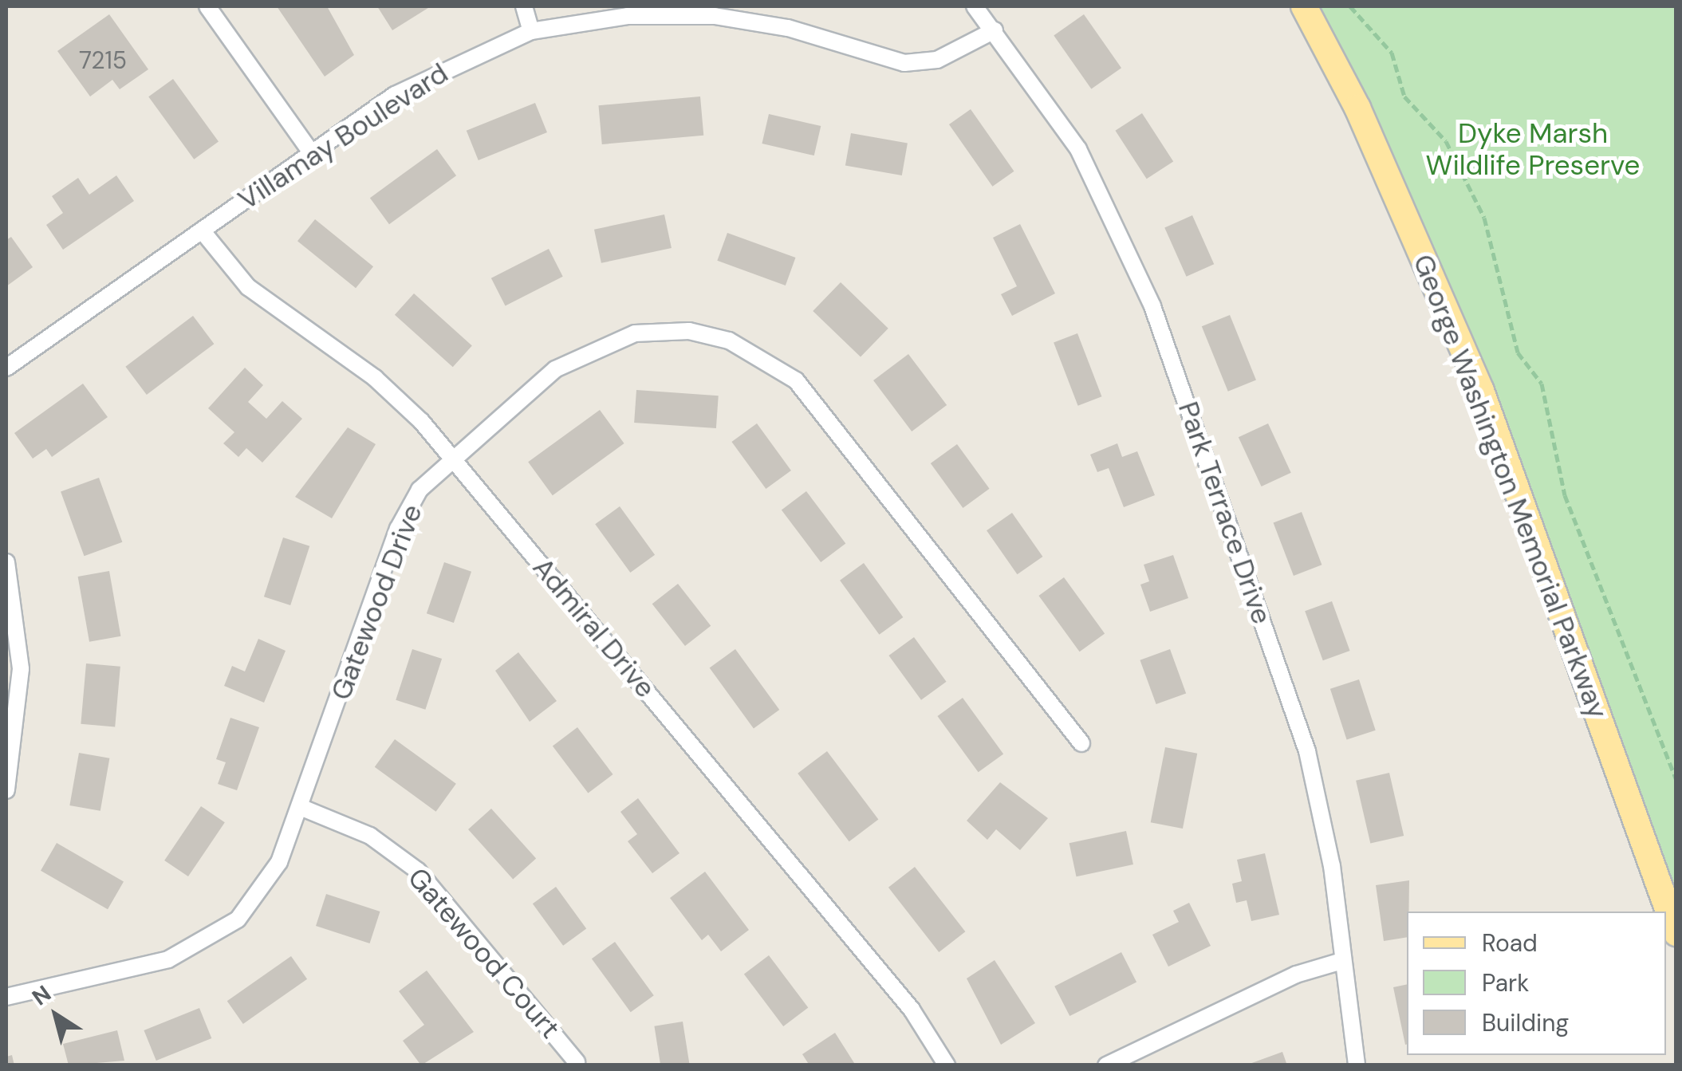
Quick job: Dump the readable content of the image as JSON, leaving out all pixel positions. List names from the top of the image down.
{
  "streets": {
    "main road": ["George Washington Memorial Parkway"],
    "street": [
      "Villamay Boulevard",
      "Park Terrace Drive",
      "Gatewood Drive",
      "Admiral Drive",
      "Gatewood Court"
    ]
  },
  "crossings": [
    ["Villamay Boulevard", "Park Terrace Drive"],
    ["Villamay Boulevard", "Admiral Drive"],
    ["Gatewood Drive", "Admiral Drive"],
    ["Gatewood Drive", "Gatewood Court"]
  ],
  "parks": ["Dyke Marsh Wildlife Preserve"],
  "house_numbers": ["7215"],
  "legend": ["Road", "Park", "Building"],
  "north": "top left"
}
